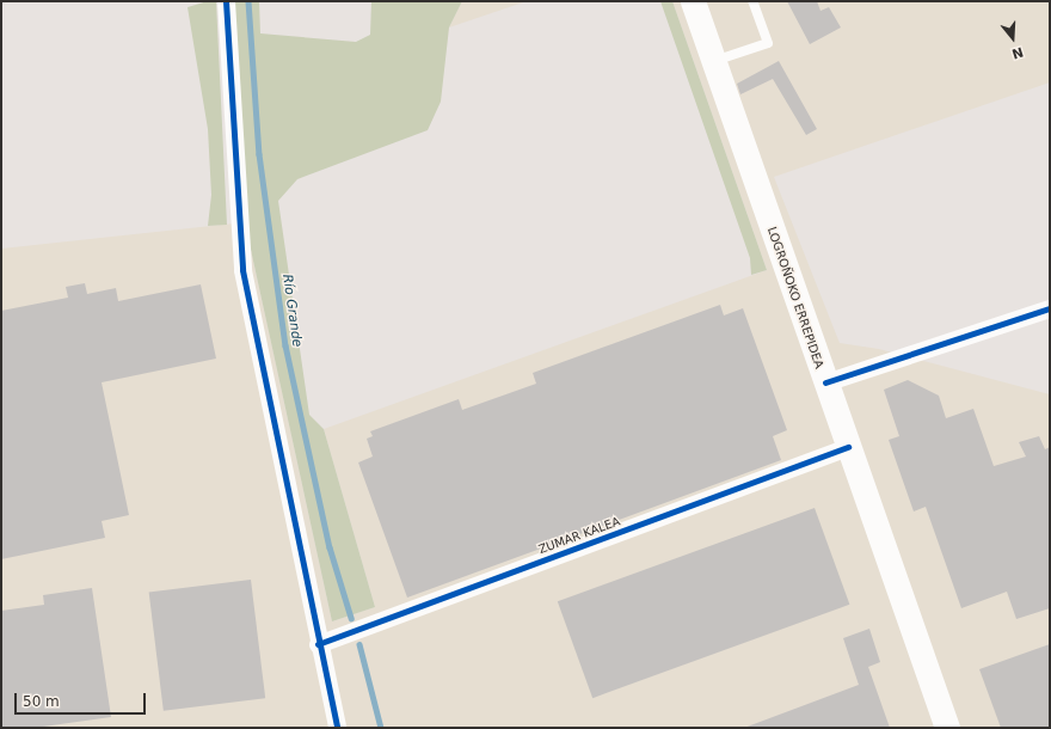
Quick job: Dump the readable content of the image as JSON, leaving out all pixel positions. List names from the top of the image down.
{
  "streets": {
    "main road": ["LOGROÑOKO ERREPIDEA"],
    "street": ["ZUMAR KALEA"]
  },
  "crossings": [
    ["LOGROÑOKO ERREPIDEA", "ZUMAR KALEA"]
  ],
  "water": ["Río Grande"],
  "scale_bar": "50 m",
  "north": "bottom"
}
